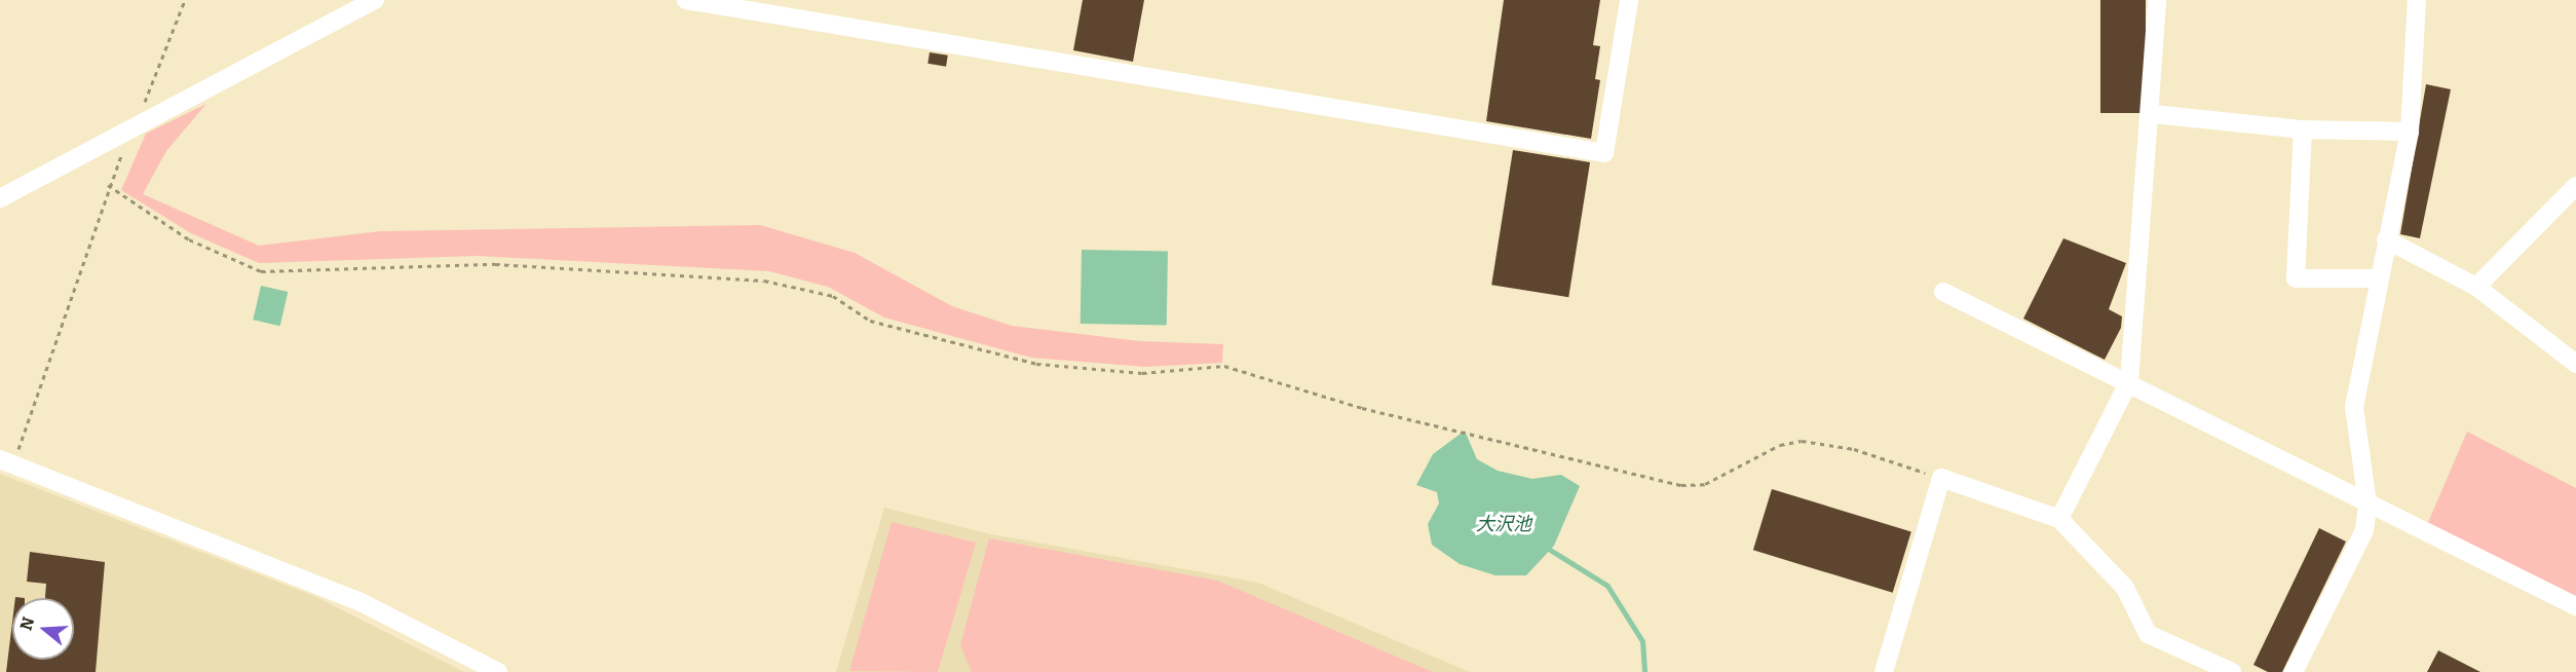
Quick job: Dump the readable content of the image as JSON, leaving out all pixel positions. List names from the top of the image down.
{
  "water": ["大沢池"],
  "north": "left"
}
